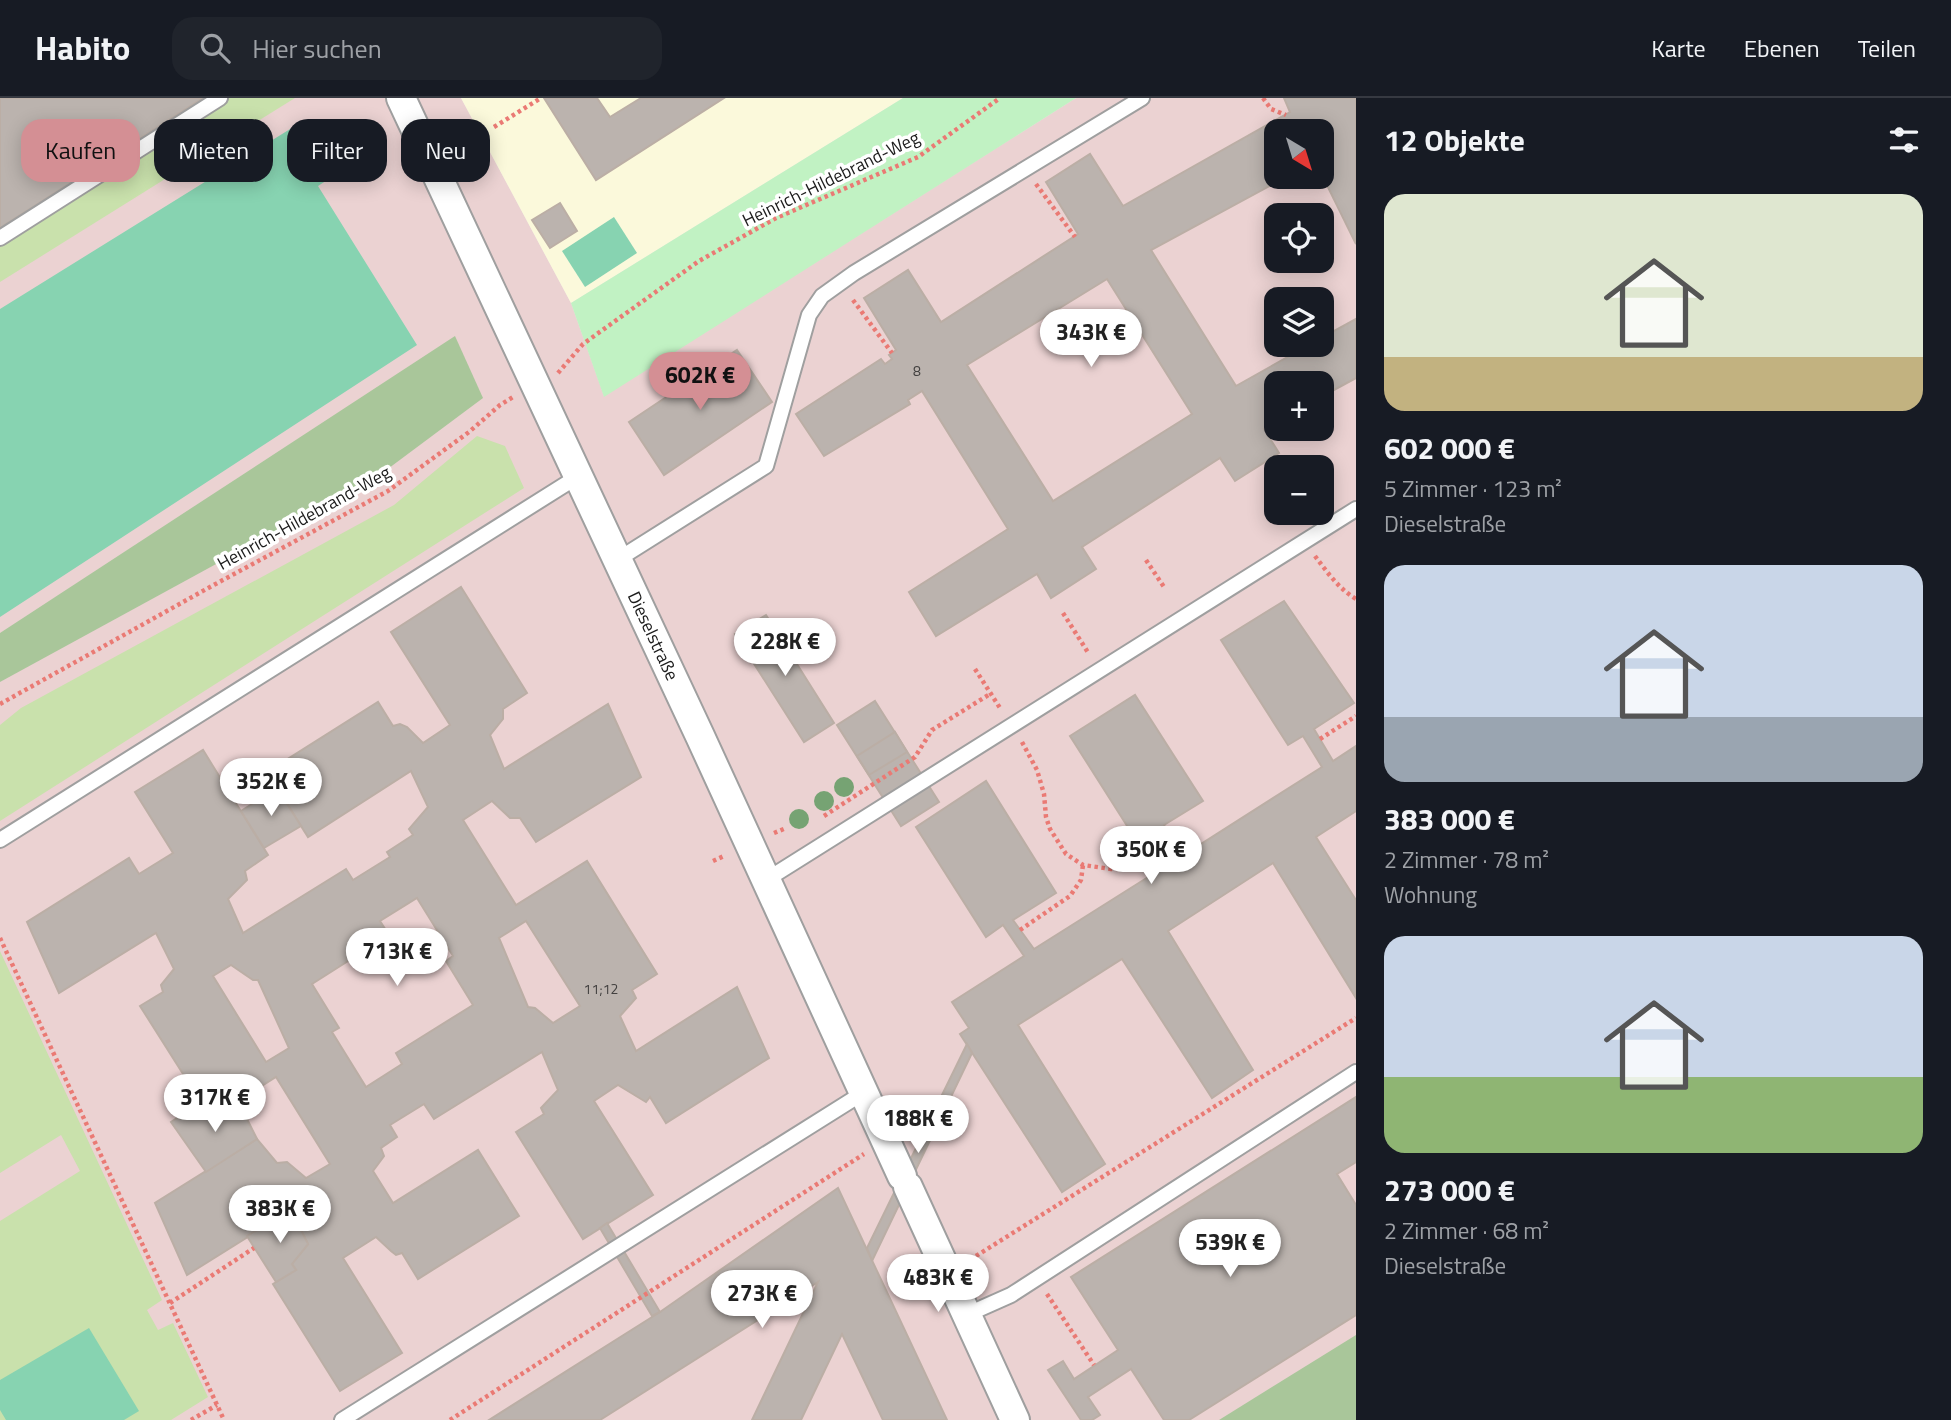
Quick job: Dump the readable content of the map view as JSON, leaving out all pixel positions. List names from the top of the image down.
{
  "streets": {
    "street": ["Dieselstraße"],
    "path": ["Heinrich-Hildebrand-Weg"]
  },
  "crossings": [
    ["Heinrich-Hildebrand-Weg", "Dieselstraße"]
  ],
  "house_numbers": ["8", "11;12"],
  "north": "bottom right",
  "page": {
    "header": "Habito",
    "search": "Hier suchen",
    "nav": ["Karte", "Ebenen", "Teilen"],
    "heading": "12 Objekte",
    "map_buttons": ["+", "−"],
    "chip": [
      "Kaufen",
      "Mieten",
      "Filter",
      "Neu"
    ],
    "list": [
      {
        "name": "602 000 €",
        "note": "5 Zimmer · 123 m² · Dieselstraße"
      },
      {
        "name": "383 000 €",
        "note": "2 Zimmer · 78 m² · Wohnung"
      },
      {
        "name": "273 000 €",
        "note": "2 Zimmer · 68 m² · Dieselstraße"
      }
    ],
    "price": [
      "343K €",
      "602K €",
      "228K €",
      "352K €",
      "350K €",
      "713K €",
      "317K €",
      "188K €",
      "383K €",
      "539K €",
      "483K €",
      "273K €"
    ]
  }
}
